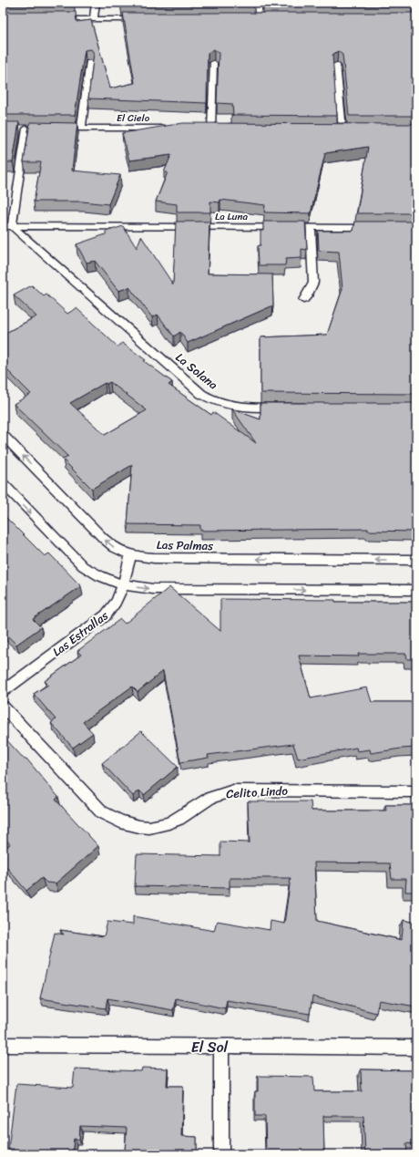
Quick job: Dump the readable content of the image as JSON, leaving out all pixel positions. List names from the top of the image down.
{
  "streets": {
    "lane": [
      "El Cielo",
      "La Luna",
      "La Solana",
      "Las Palmas",
      "Las Estrallas",
      "Celito Lindo",
      "El Sol"
    ]
  },
  "crossings": [
    ["La Luna", "La Solana"],
    ["Las Palmas", "Las Estrallas"]
  ]
}
